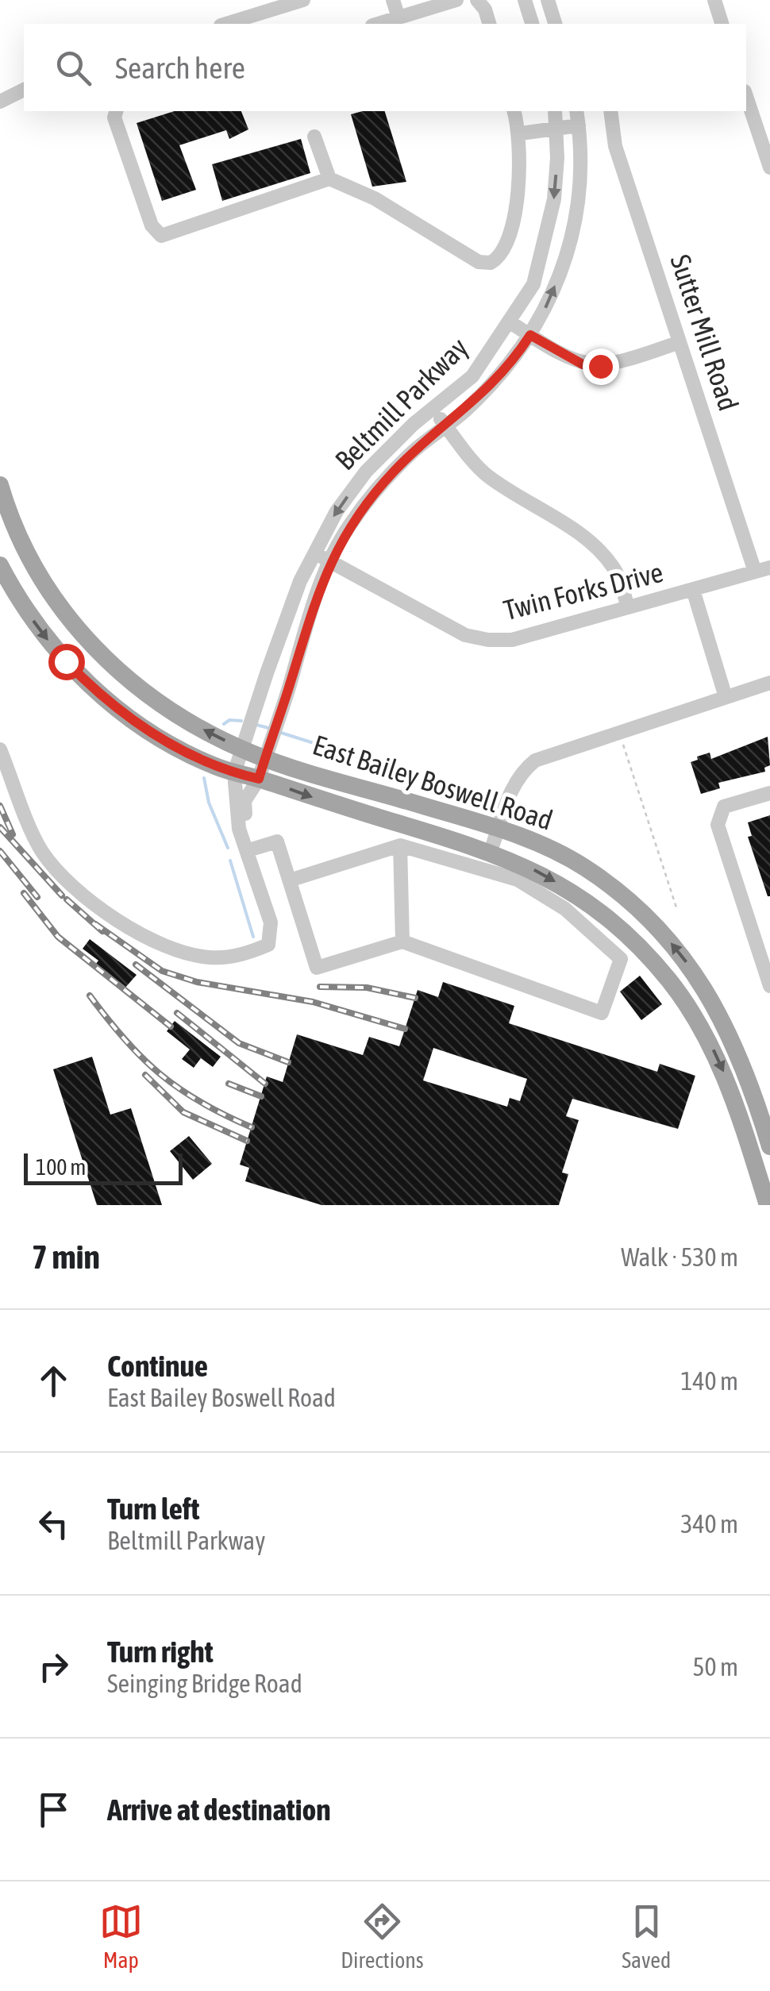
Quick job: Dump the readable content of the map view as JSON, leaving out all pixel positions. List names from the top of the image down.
{
  "streets": {
    "main road": ["East Bailey Boswell Road"],
    "street": ["Sutter Mill Road", "Beltmill Parkway", "Twin Forks Drive"]
  },
  "crossings": [
    ["Sutter Mill Road", "Twin Forks Drive"],
    ["Beltmill Parkway", "Twin Forks Drive"],
    ["Beltmill Parkway", "East Bailey Boswell Road"]
  ],
  "scale_bar": "100 m",
  "page": {
    "search": "Search here",
    "scale": "100 m",
    "heading": ["7 min", "Walk · 530 m"],
    "list": [
      ["Continue", "East Bailey Boswell Road", "140 m"],
      ["Turn left", "Beltmill Parkway", "340 m"],
      ["Turn right", "Seinging Bridge Road", "50 m"],
      "Arrive at destination"
    ],
    "nav": ["Map", "Directions", "Saved"]
  }
}
